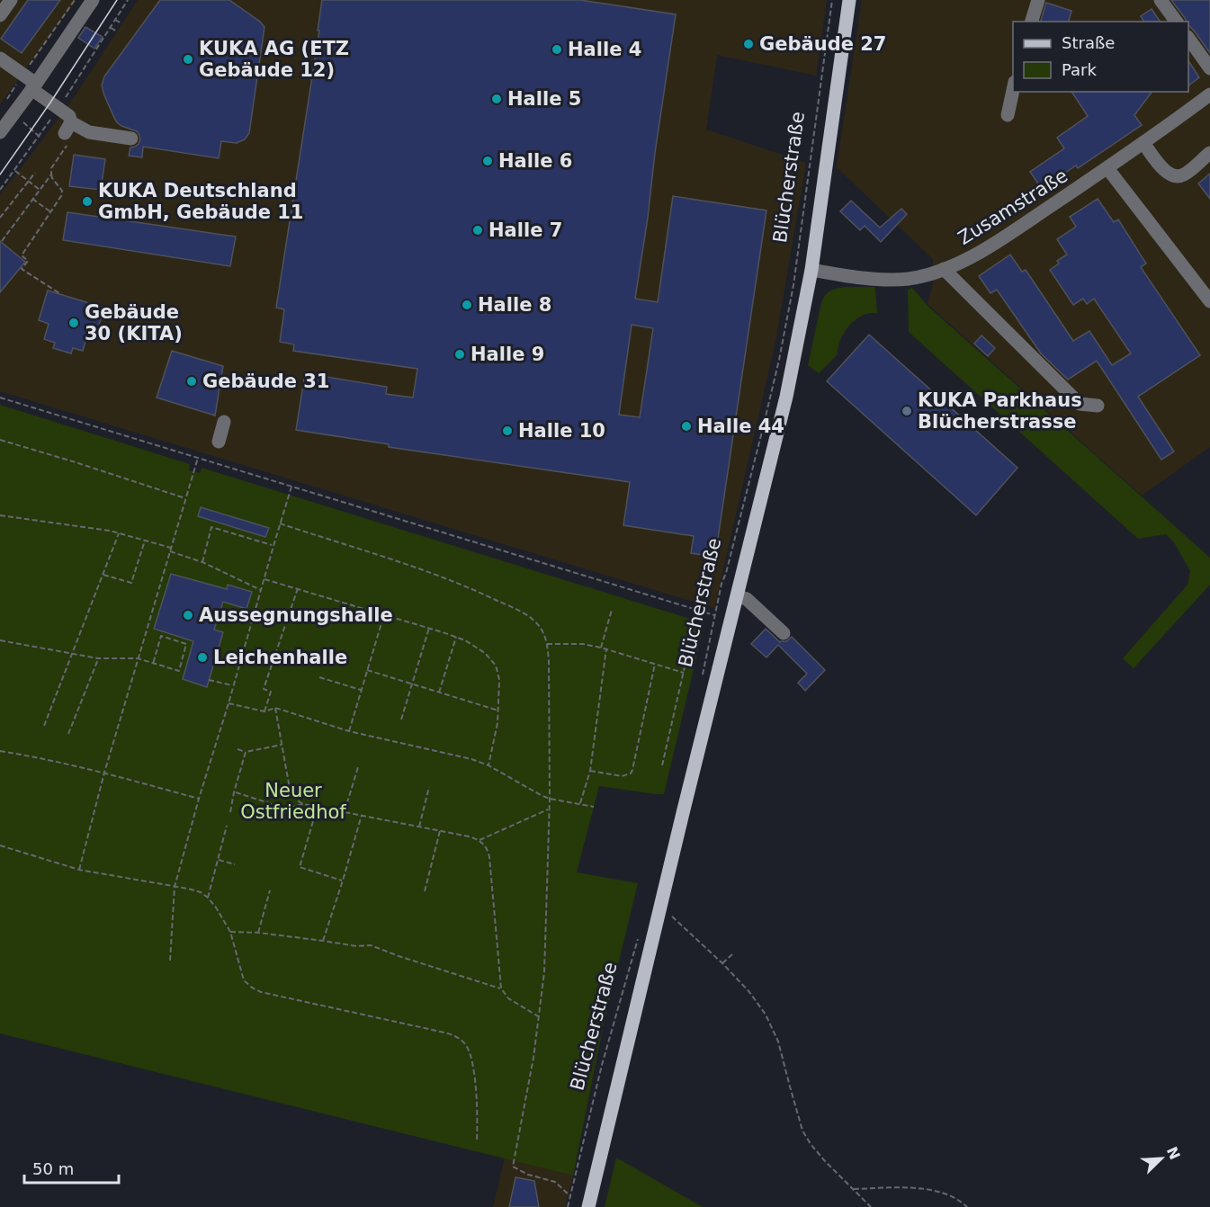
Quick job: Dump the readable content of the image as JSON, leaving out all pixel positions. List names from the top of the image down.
{
  "streets": {
    "main road": ["Blücherstraße"],
    "street": ["Zusamstraße"]
  },
  "crossings": [
    ["Blücherstraße", "Zusamstraße"]
  ],
  "parks": ["Neuer Ostfriedhof"],
  "places": [
    "Gebäude 27",
    "Halle 4",
    "KUKA AG (ETZ Gebäude 12)",
    "Halle 5",
    "Halle 6",
    "KUKA Deutschland GmbH, Gebäude 11",
    "Halle 7",
    "Halle 8",
    "Gebäude 30 (KITA)",
    "Halle 9",
    "Gebäude 31",
    "KUKA Parkhaus Blücherstrasse",
    "Halle 44",
    "Halle 10",
    "Aussegnungshalle",
    "Leichenhalle"
  ],
  "legend": ["Straße", "Park"],
  "scale_bar": "50 m",
  "north": "top right"
}
